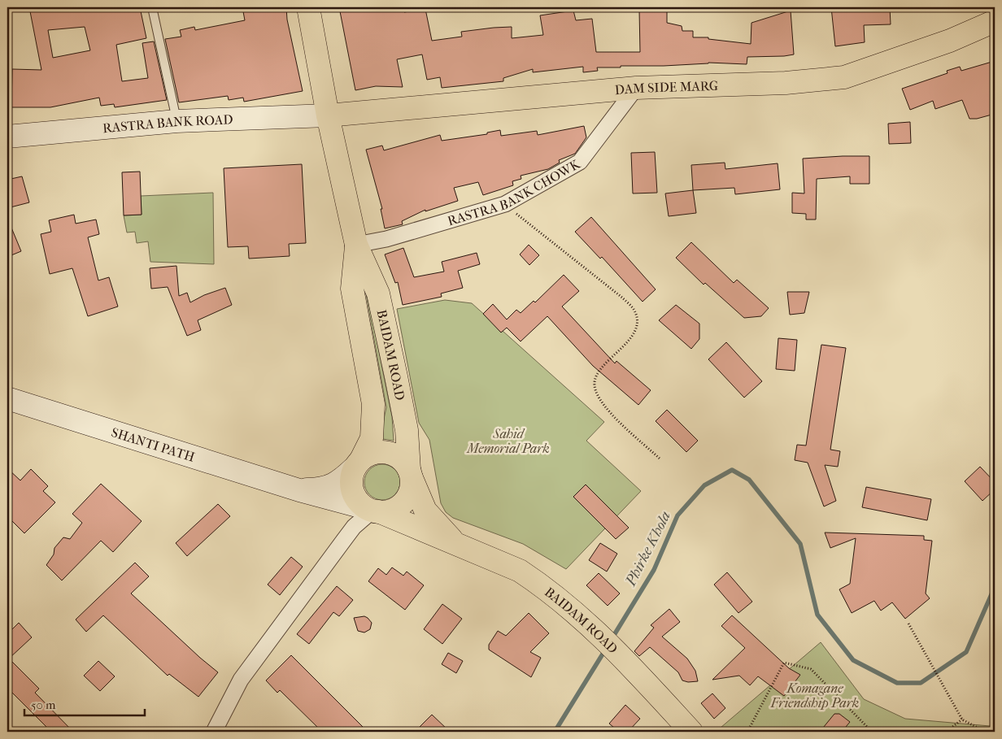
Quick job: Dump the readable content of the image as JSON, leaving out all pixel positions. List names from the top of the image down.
{
  "streets": {
    "main road": [
      "DAM SIDE MARG",
      "RASTRA BANK ROAD",
      "BAIDAM ROAD",
      "SHANTI PATH"
    ],
    "street": ["RASTRA BANK CHOWK"]
  },
  "crossings": [
    ["DAM SIDE MARG", "RASTRA BANK ROAD"],
    ["DAM SIDE MARG", "RASTRA BANK CHOWK"],
    ["DAM SIDE MARG", "BAIDAM ROAD"],
    ["RASTRA BANK ROAD", "BAIDAM ROAD"],
    ["RASTRA BANK CHOWK", "BAIDAM ROAD"],
    ["BAIDAM ROAD", "SHANTI PATH"]
  ],
  "water": ["Phirke Khola"],
  "parks": ["Sahid Memorial Park", "Komagane Friendship Park"],
  "scale_bar": "50 m"
}
